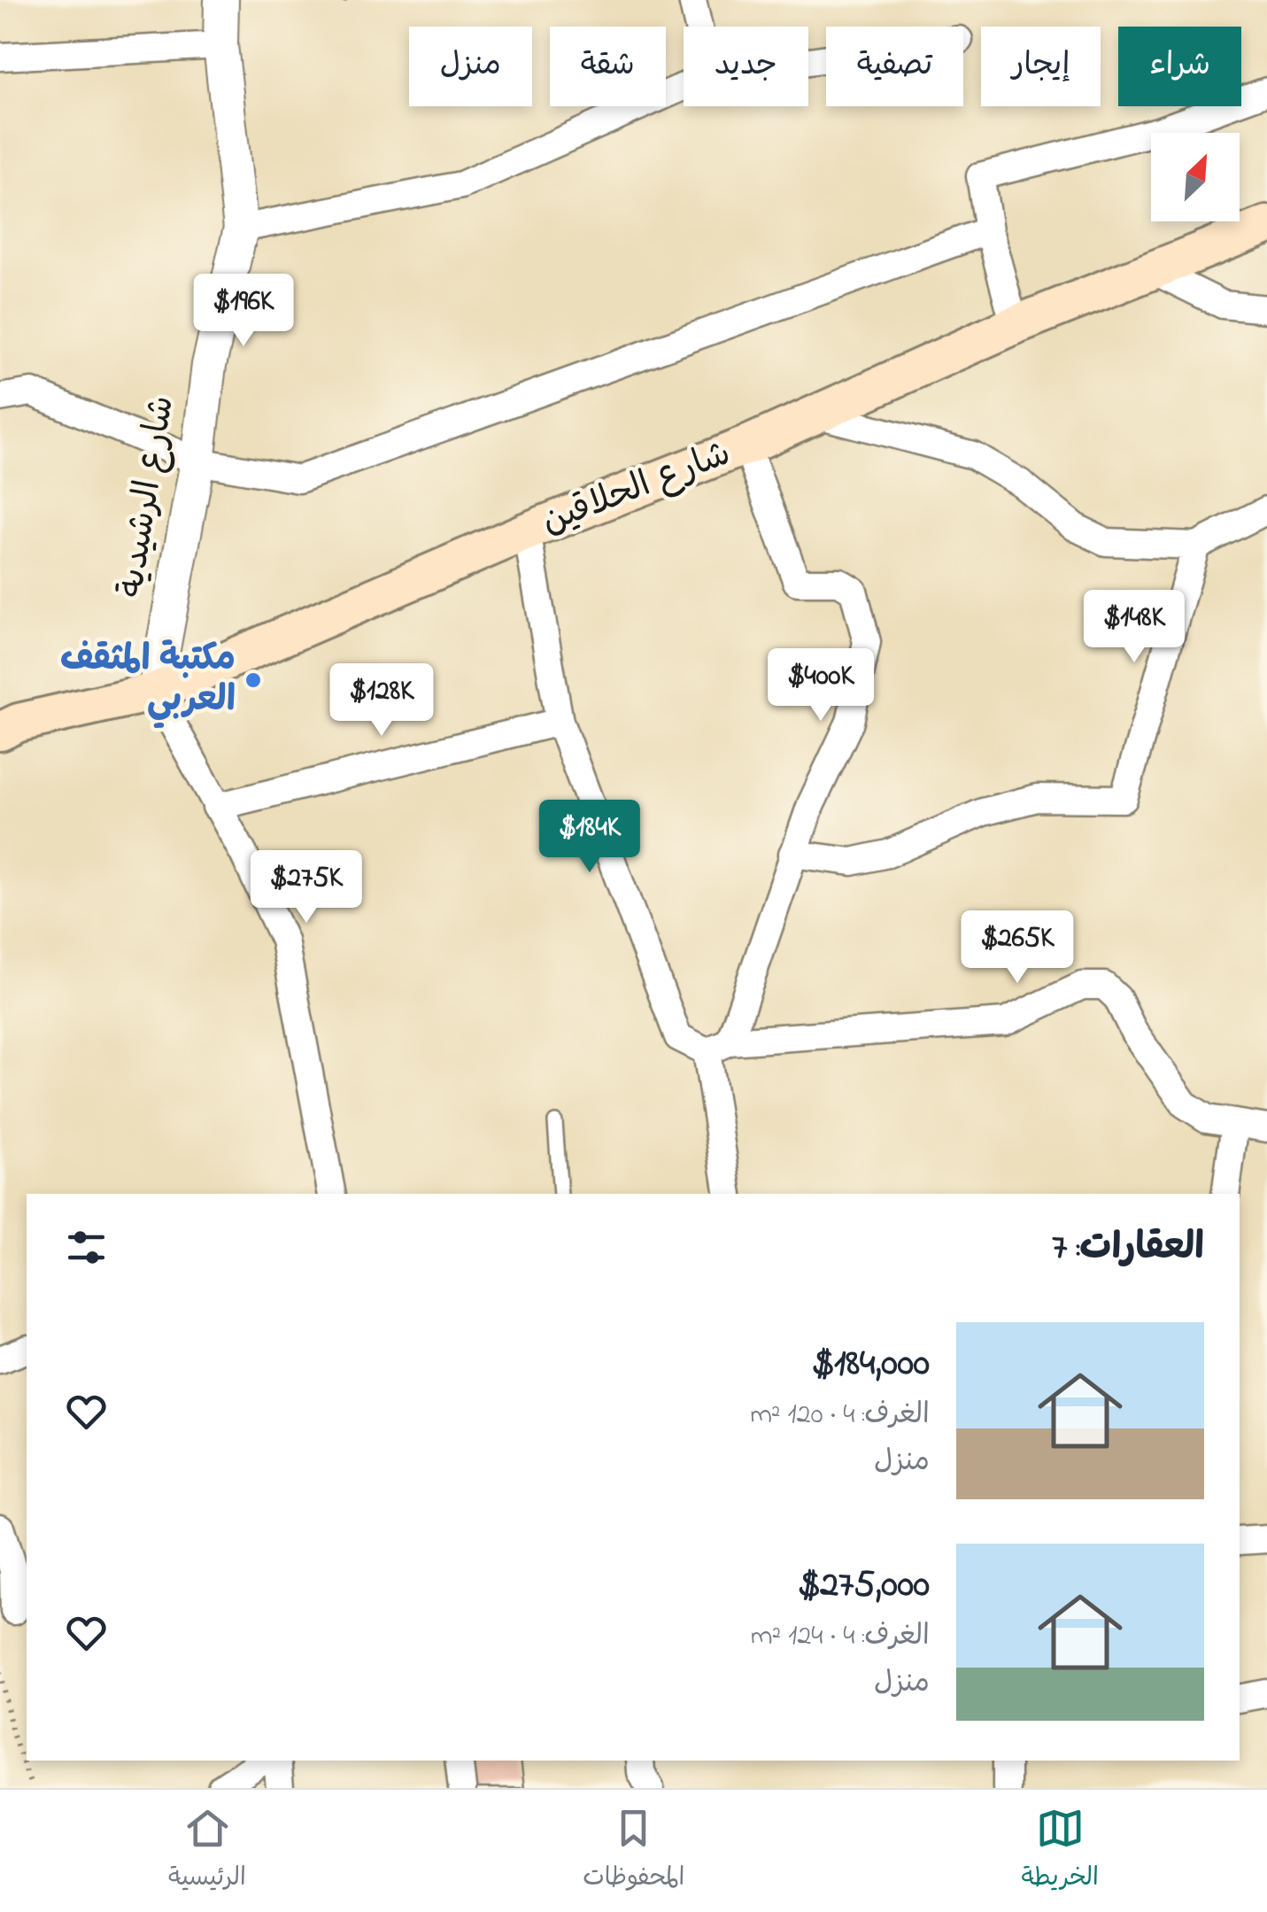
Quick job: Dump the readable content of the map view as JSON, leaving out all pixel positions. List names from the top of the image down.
{
  "streets": {
    "main road": ["شارع الحلاقين"],
    "street": ["شارع الرشيدية"]
  },
  "crossings": [
    ["شارع الحلاقين", "شارع الرشيدية"]
  ],
  "places": ["مكتبة المثقف العربي"],
  "north": "top right",
  "page": {
    "chip": [
      "شراء",
      "إيجار",
      "تصفية",
      "جديد",
      "شقة",
      "منزل"
    ],
    "price": [
      "$196K",
      "$148K",
      "$400K",
      "$128K",
      "$184K",
      "$275K",
      "$265K"
    ],
    "heading": "العقارات: 7",
    "list": [
      {
        "name": "$184,000",
        "note": "الغرف: 4 · 120 m² · منزل"
      },
      {
        "name": "$275,000",
        "note": "الغرف: 4 · 124 m² · منزل"
      }
    ],
    "tabs": ["الخريطة", "المحفوظات", "الرئيسية"]
  }
}
